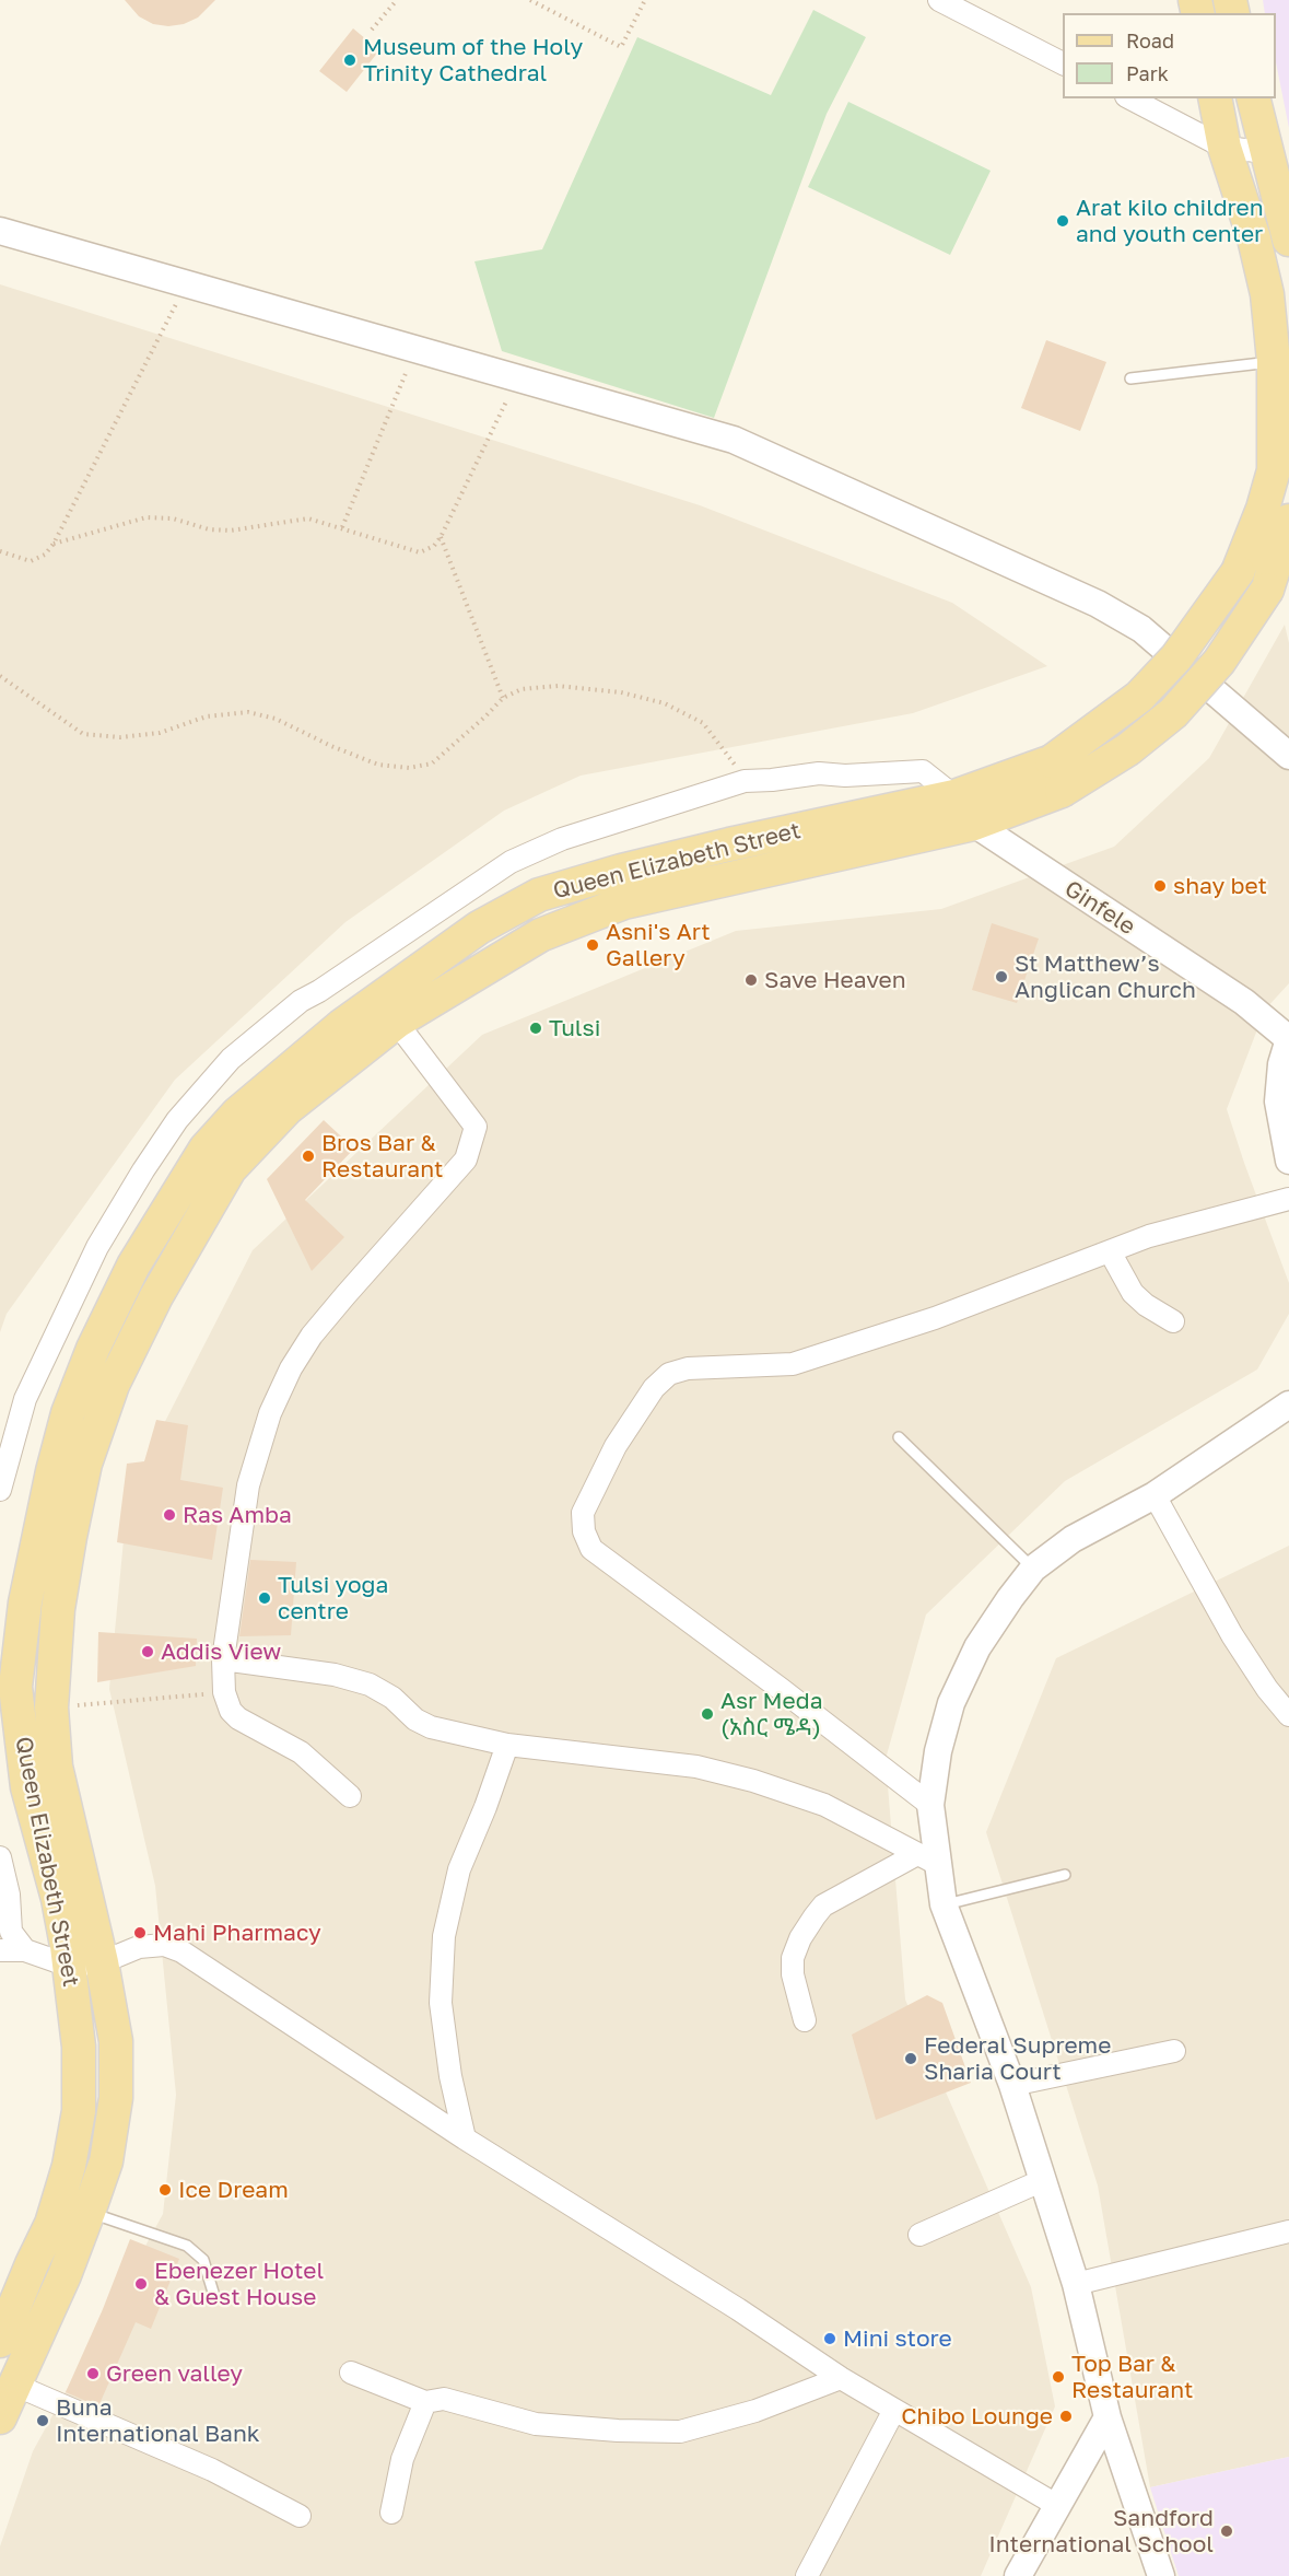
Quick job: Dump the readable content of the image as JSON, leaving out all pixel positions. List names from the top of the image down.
{
  "streets": {
    "main road": ["Queen Elizabeth Street"],
    "street": ["Ginfele"]
  },
  "crossings": [
    ["Queen Elizabeth Street", "Ginfele"]
  ],
  "places": [
    "Museum of the Holy Trinity Cathedral",
    "Arat kilo children and youth center",
    "shay bet",
    "Asni's Art Gallery",
    "St Matthew’s Anglican Church",
    "Save Heaven",
    "Tulsi",
    "Bros Bar & Restaurant",
    "Ras Amba",
    "Tulsi yoga centre",
    "Addis View",
    "Asr Meda (አስር ሜዳ)",
    "Mahi Pharmacy",
    "Federal Supreme Sharia Court",
    "Ice Dream",
    "Ebenezer Hotel & Guest House",
    "Mini store",
    "Green valley",
    "Top Bar & Restaurant",
    "Chibo Lounge",
    "Buna International Bank",
    "Sandford International School"
  ],
  "legend": ["Road", "Park"]
}
